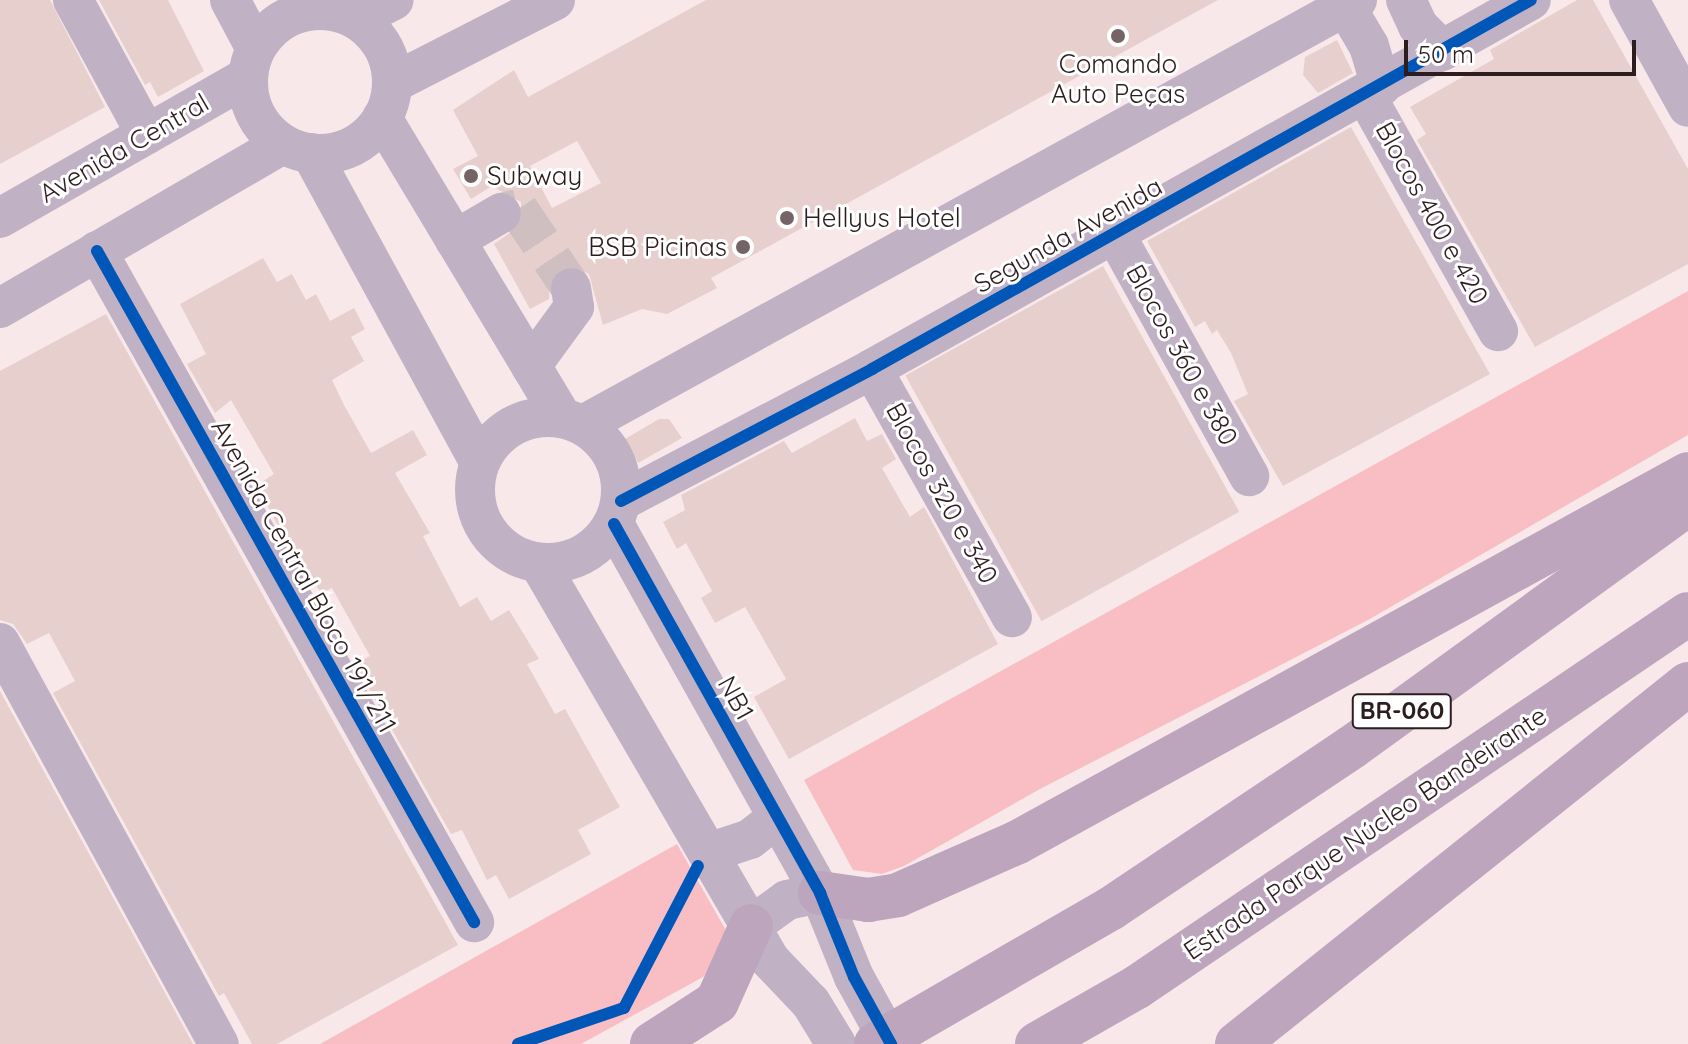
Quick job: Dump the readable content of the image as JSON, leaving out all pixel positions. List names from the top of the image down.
{
  "streets": {
    "highway": ["BR-060", "Estrada Parque Núcleo Bandeirante"],
    "street": [
      "Avenida Central",
      "Blocos 400 e 420",
      "Segunda Avenida",
      "Blocos 360 e 380",
      "Blocos 320 e 340",
      "Avenida Central Bloco 191/211",
      "NB1"
    ]
  },
  "crossings": [
    ["Blocos 400 e 420", "Segunda Avenida"],
    ["Segunda Avenida", "Blocos 360 e 380"],
    ["Segunda Avenida", "Blocos 320 e 340"],
    ["Segunda Avenida", "NB1"]
  ],
  "places": [
    "Comando Auto Peças",
    "Subway",
    "Hellyus Hotel",
    "BSB Picinas"
  ],
  "scale_bar": "50 m"
}
